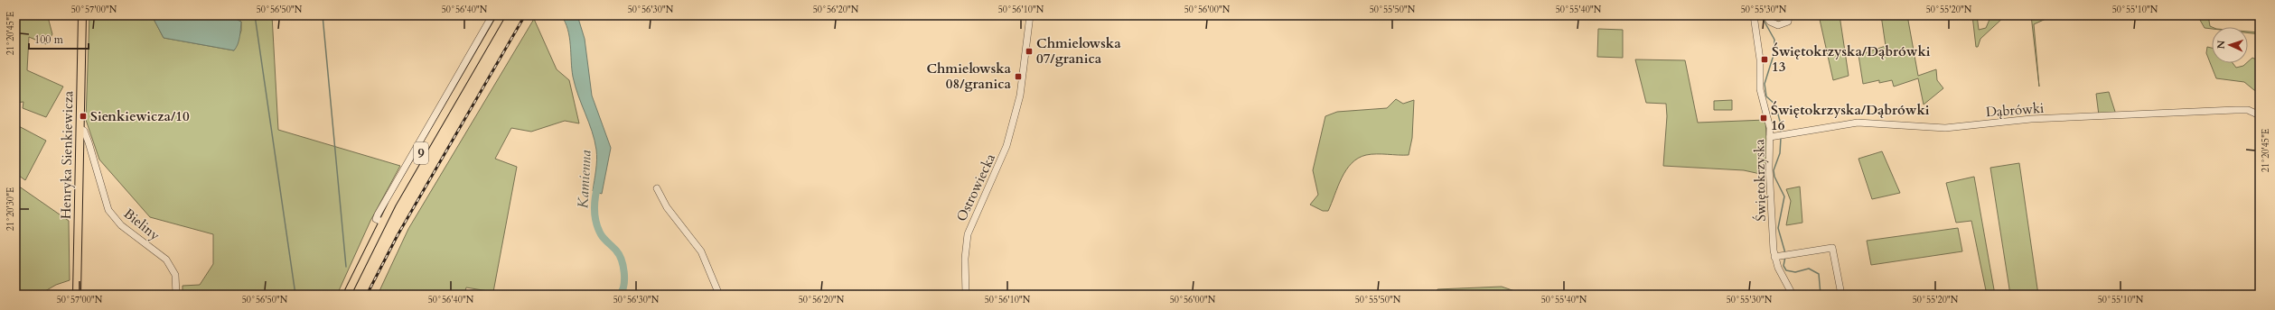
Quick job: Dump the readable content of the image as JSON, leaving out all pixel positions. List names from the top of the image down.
{
  "streets": {
    "main road": ["9", "Henryka Sienkiewicza"],
    "street": [
      "Dąbrówki",
      "Świętokrzyska",
      "Ostrowiecka",
      "Bieliny"
    ]
  },
  "crossings": [
    ["Dąbrówki", "Świętokrzyska"],
    ["Henryka Sienkiewicza", "Bieliny"]
  ],
  "water": ["Kamienna"],
  "places": {
    "transit": [
      "Chmielowska 07/granica",
      "Świętokrzyska/Dąbrówki 13",
      "Chmielowska 08/granica",
      "Sienkiewicza/10",
      "Świętokrzyska/Dąbrówki 16"
    ]
  },
  "scale_bar": "100 m",
  "north": "left",
  "coordinates": [
    "50°57'00\"N",
    "50°56'50\"N",
    "50°56'40\"N",
    "50°56'30\"N",
    "50°56'20\"N",
    "50°56'10\"N",
    "50°56'00\"N",
    "50°55'50\"N",
    "50°55'40\"N",
    "50°55'30\"N",
    "50°55'20\"N",
    "50°55'10\"N",
    "21°20'45\"E",
    "21°20'30\"E"
  ]
}
